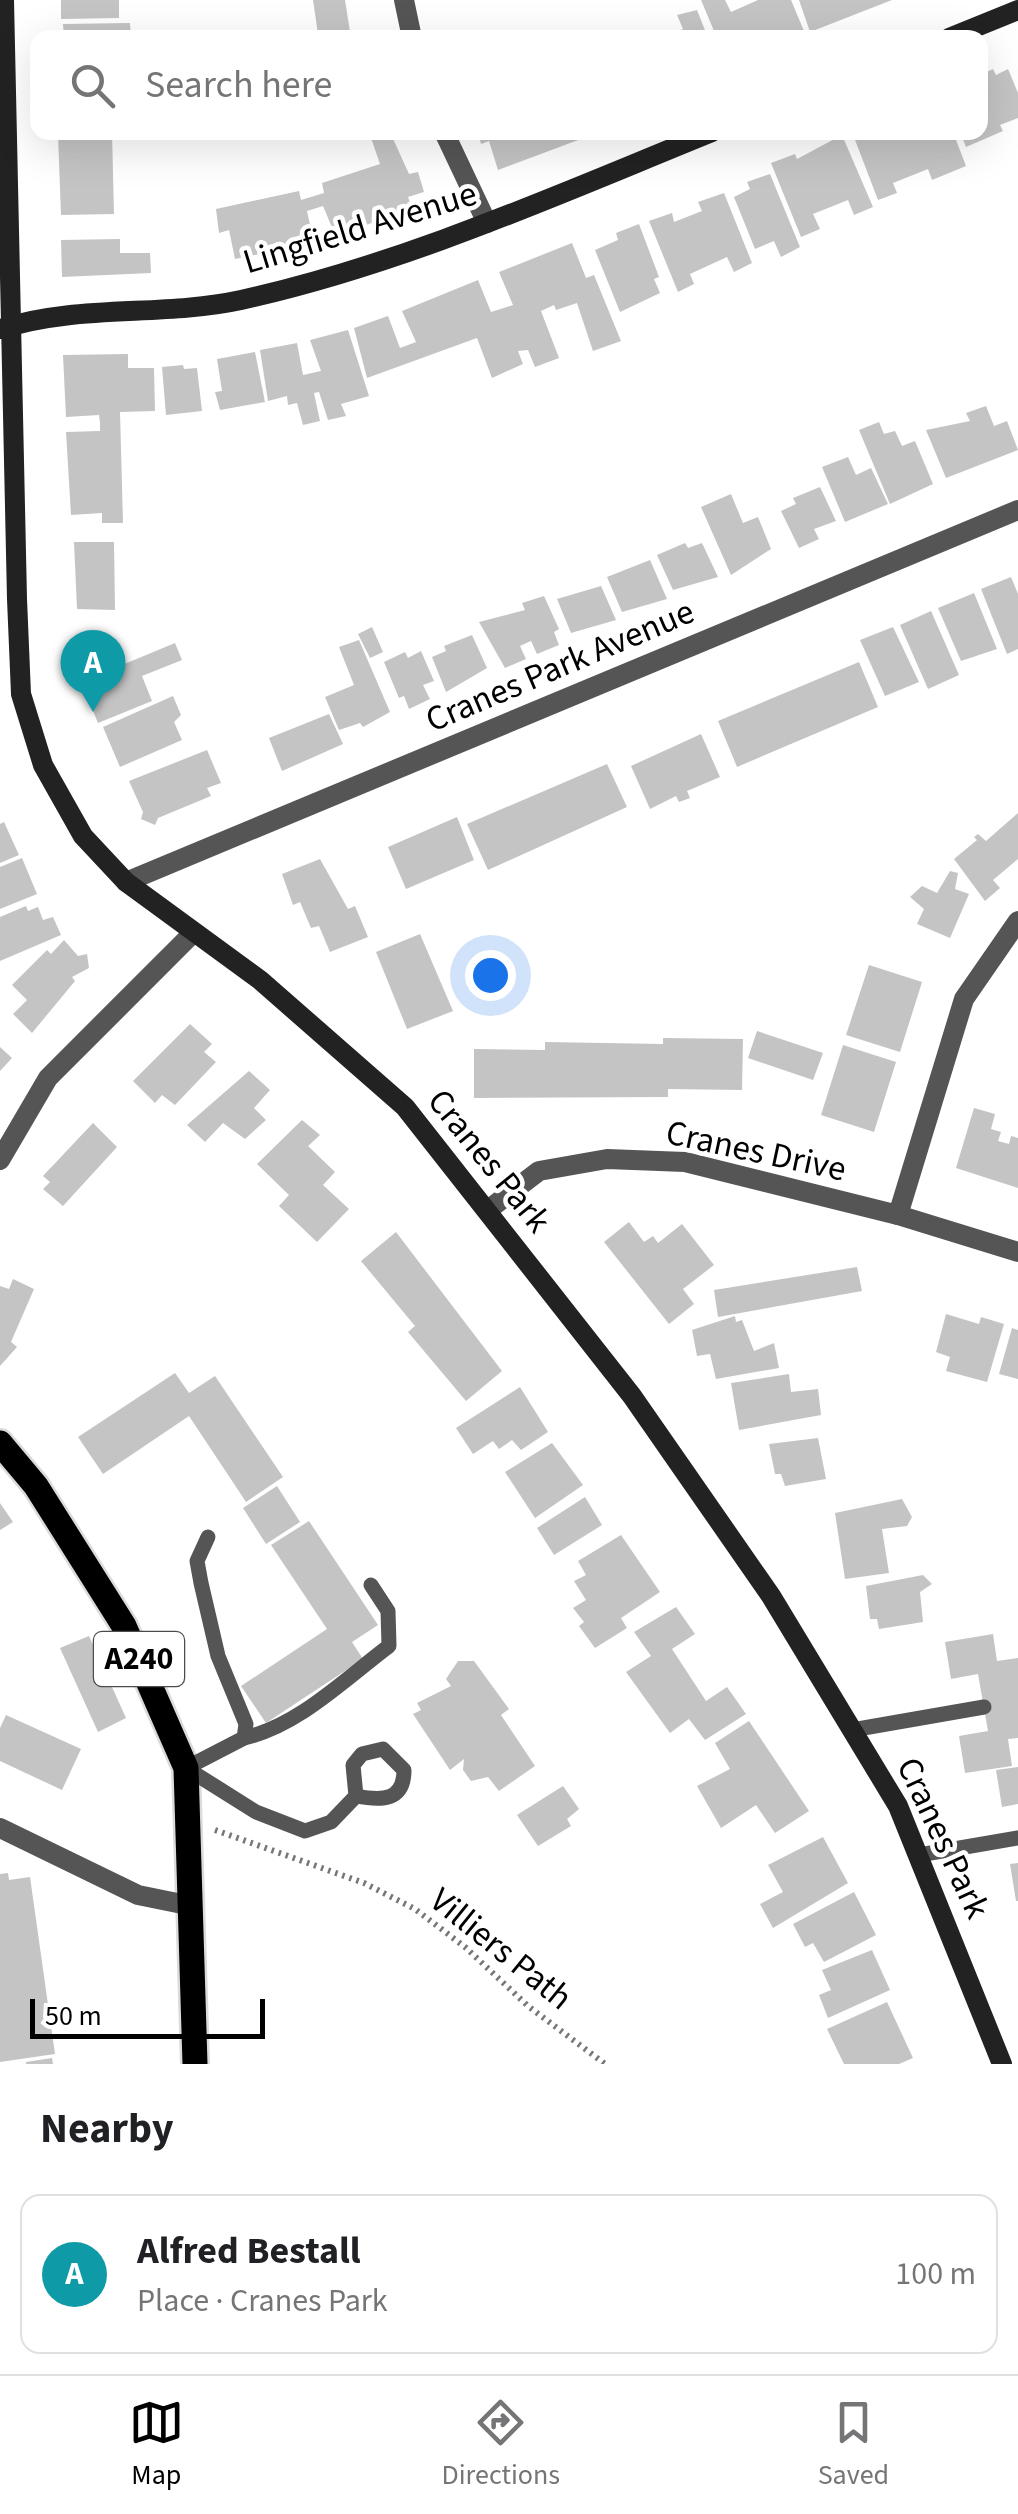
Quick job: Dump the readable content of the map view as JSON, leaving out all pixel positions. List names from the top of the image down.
{
  "streets": {
    "main road": ["A240"],
    "street": [
      "Lingfield Avenue",
      "Cranes Park Avenue",
      "Cranes Drive",
      "Cranes Park"
    ],
    "path": ["Villiers Path"]
  },
  "crossings": [
    ["Lingfield Avenue", "Cranes Park"],
    ["Cranes Park Avenue", "Cranes Park"],
    ["Cranes Drive", "Cranes Park"],
    ["A240", "Villiers Path"]
  ],
  "scale_bar": "50 m",
  "page": {
    "search": "Search here",
    "pins": "A",
    "scale": "50 m",
    "heading": "Nearby",
    "list": [
      {
        "mark": "A",
        "name": "Alfred Bestall",
        "note": "Place · Cranes Park",
        "value": "100 m"
      }
    ],
    "nav": ["Map", "Directions", "Saved"]
  }
}
